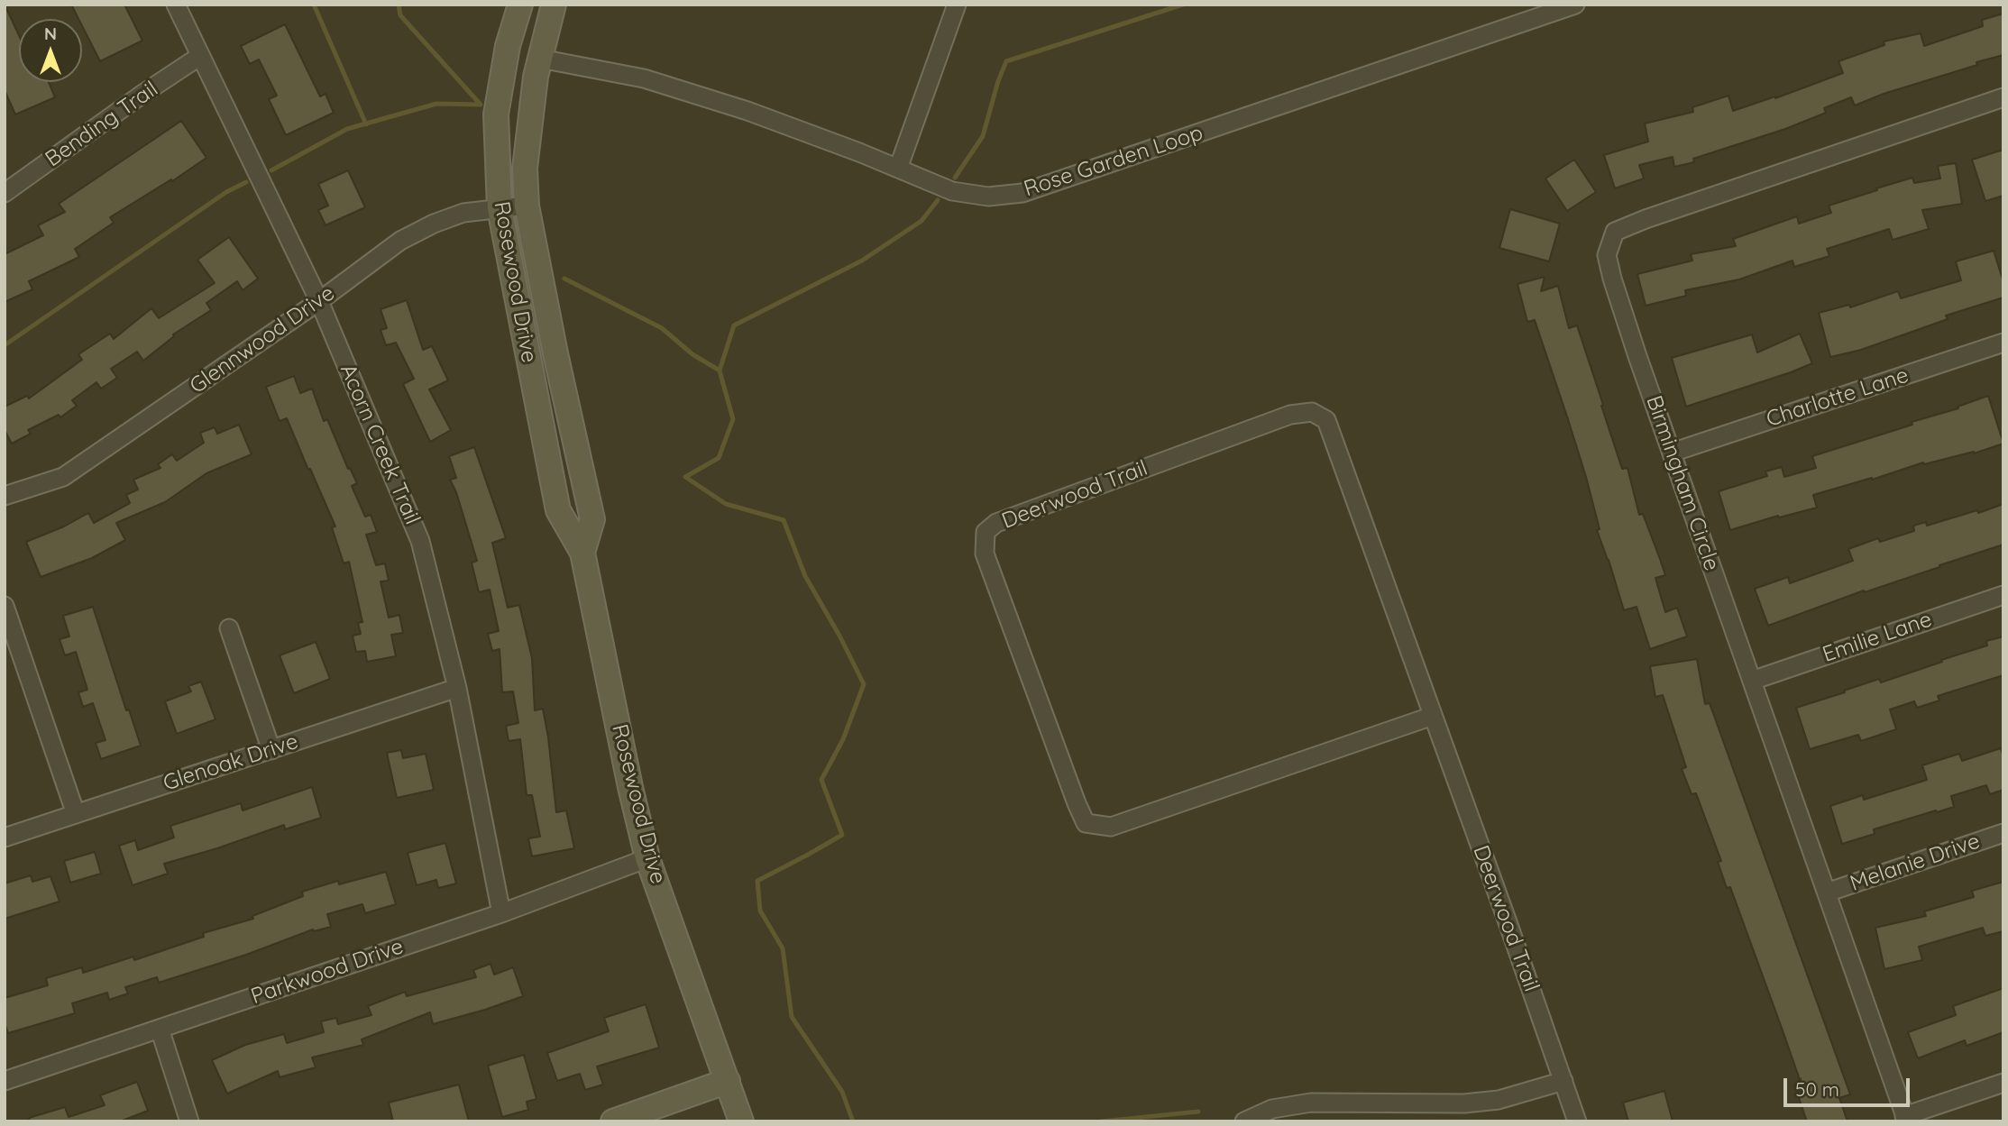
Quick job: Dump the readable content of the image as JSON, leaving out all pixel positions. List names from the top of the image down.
{
  "streets": {
    "main road": ["Rosewood Drive"],
    "street": [
      "Bending Trail",
      "Rose Garden Loop",
      "Glennwood Drive",
      "Charlotte Lane",
      "Acorn Creek Trail",
      "Birmingham Circle",
      "Deerwood Trail",
      "Emilie Lane",
      "Glenoak Drive",
      "Melanie Drive",
      "Parkwood Drive"
    ]
  },
  "crossings": [
    ["Bending Trail", "Acorn Creek Trail"],
    ["Rose Garden Loop", "Rosewood Drive"],
    ["Rosewood Drive", "Glennwood Drive"],
    ["Rosewood Drive", "Parkwood Drive"],
    ["Glennwood Drive", "Acorn Creek Trail"],
    ["Charlotte Lane", "Birmingham Circle"],
    ["Acorn Creek Trail", "Glenoak Drive"],
    ["Acorn Creek Trail", "Parkwood Drive"],
    ["Birmingham Circle", "Emilie Lane"],
    ["Birmingham Circle", "Melanie Drive"]
  ],
  "scale_bar": "50 m",
  "north": "top"
}
